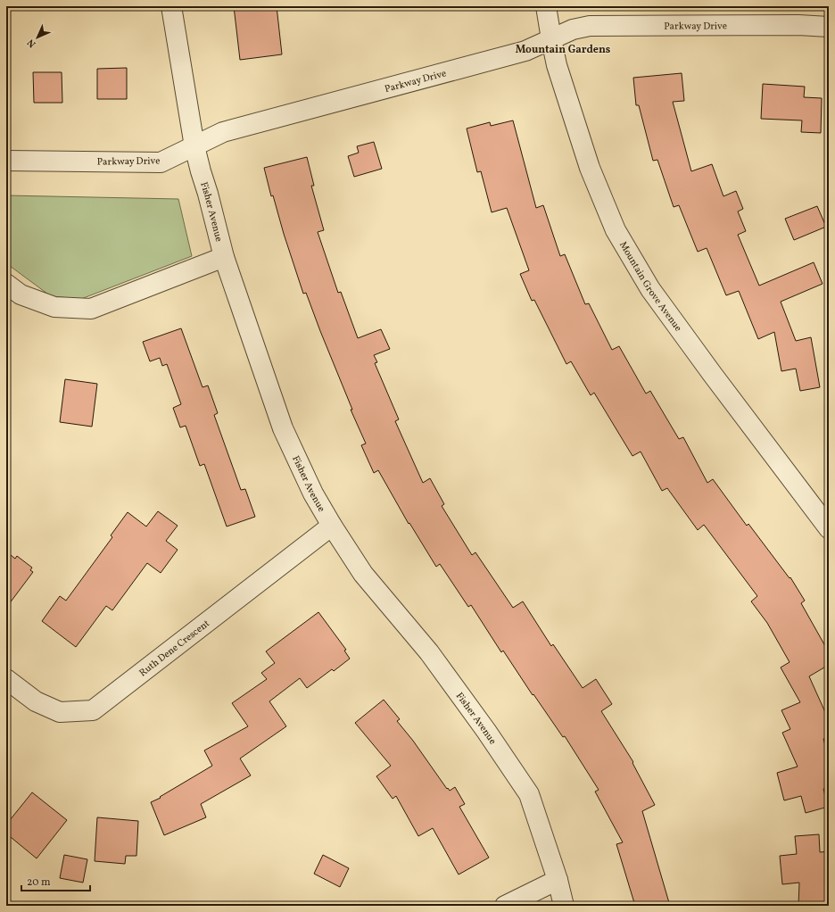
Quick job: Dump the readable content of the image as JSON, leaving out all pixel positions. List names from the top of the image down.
{
  "streets": {
    "street": [
      "Parkway Drive",
      "Fisher Avenue",
      "Mountain Grove Avenue",
      "Ruth Dene Crescent"
    ]
  },
  "crossings": [
    ["Parkway Drive", "Fisher Avenue"],
    ["Parkway Drive", "Mountain Grove Avenue"],
    ["Fisher Avenue", "Ruth Dene Crescent"]
  ],
  "districts": ["Mountain Gardens"],
  "scale_bar": "20 m",
  "north": "bottom left"
}
